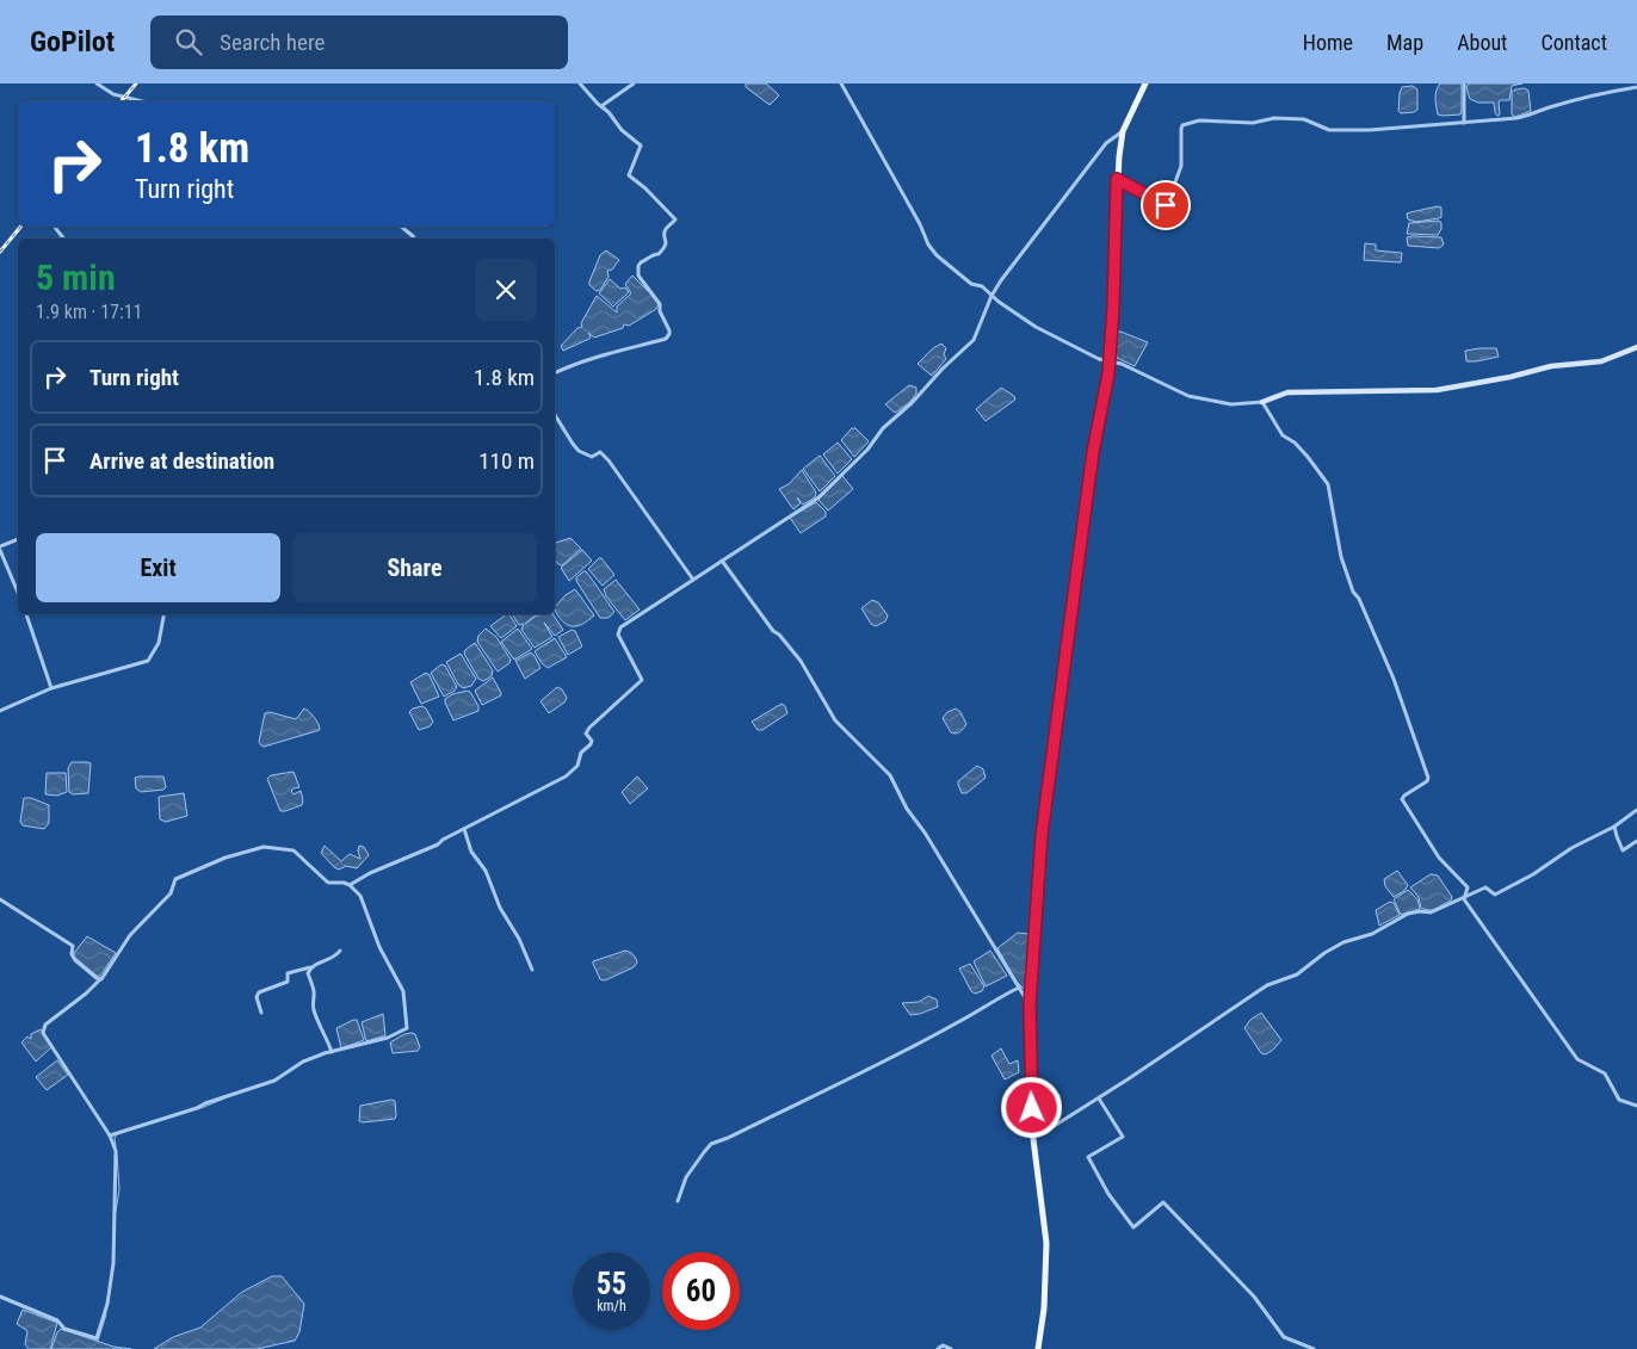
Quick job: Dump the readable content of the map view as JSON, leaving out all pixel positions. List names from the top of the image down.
{
  "page": {
    "header": "GoPilot",
    "search": "Search here",
    "nav": [
      "Home",
      "Map",
      "About",
      "Contact"
    ],
    "turn": ["1.8 km", "Turn right"],
    "heading": ["5 min", "1.9 km · 17:11"],
    "list": [
      {
        "name": "Turn right",
        "value": "1.8 km"
      },
      {
        "name": "Arrive at destination",
        "value": "110 m"
      }
    ],
    "buttons": ["Exit", "Share"],
    "speed": "55 km/h",
    "limit": "60"
  }
}
